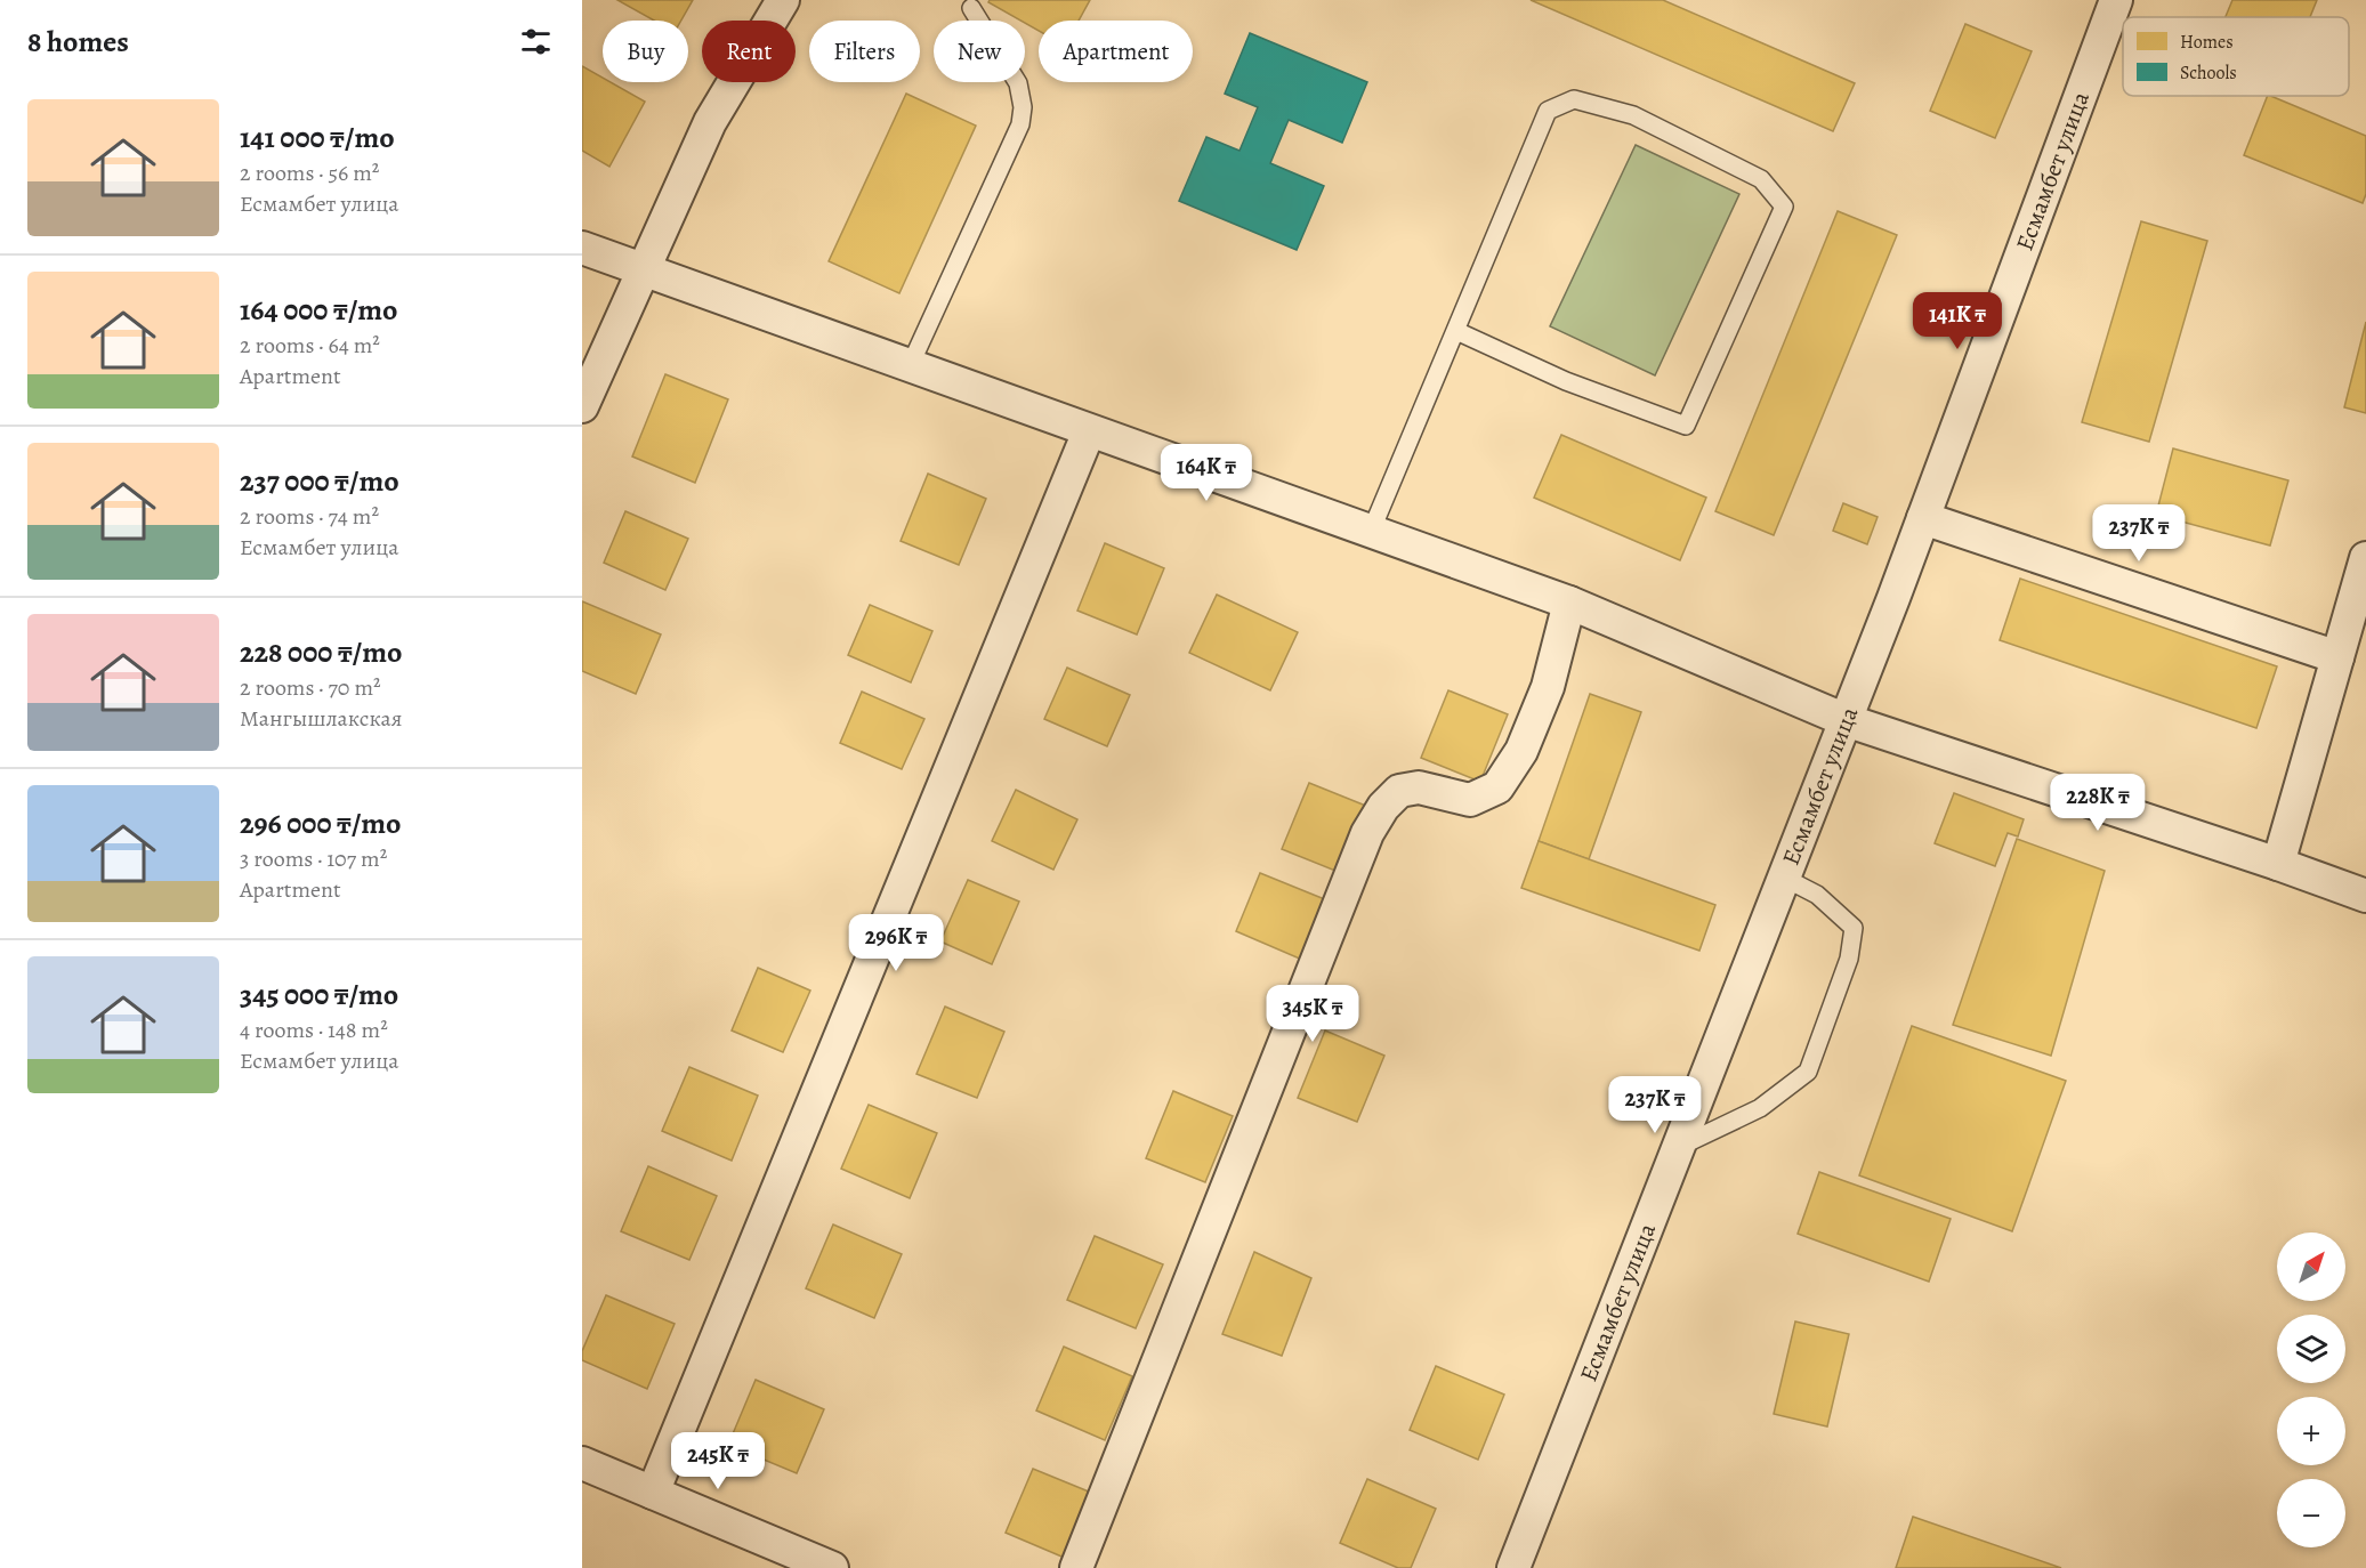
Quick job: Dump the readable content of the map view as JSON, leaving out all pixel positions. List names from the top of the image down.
{
  "streets": {
    "street": ["Есмамбет улица"]
  },
  "legend": ["Homes", "Schools"],
  "north": "top right",
  "page": {
    "heading": "8 homes",
    "chip": [
      "Buy",
      "Rent",
      "Filters",
      "New",
      "Apartment"
    ],
    "list": [
      {
        "name": "141 000 ₸/mo",
        "note": "2 rooms · 56 m² · Есмамбет улица"
      },
      {
        "name": "164 000 ₸/mo",
        "note": "2 rooms · 64 m² · Apartment"
      },
      {
        "name": "237 000 ₸/mo",
        "note": "2 rooms · 74 m² · Есмамбет улица"
      },
      {
        "name": "228 000 ₸/mo",
        "note": "2 rooms · 70 m² · Мангышлакская"
      },
      {
        "name": "296 000 ₸/mo",
        "note": "3 rooms · 107 m² · Apartment"
      },
      {
        "name": "345 000 ₸/mo",
        "note": "4 rooms · 148 m² · Есмамбет улица"
      }
    ],
    "price": [
      "141K ₸",
      "164K ₸",
      "237K ₸",
      "228K ₸",
      "296K ₸",
      "345K ₸",
      "237K ₸",
      "245K ₸"
    ],
    "map_buttons": ["+", "−"]
  }
}
